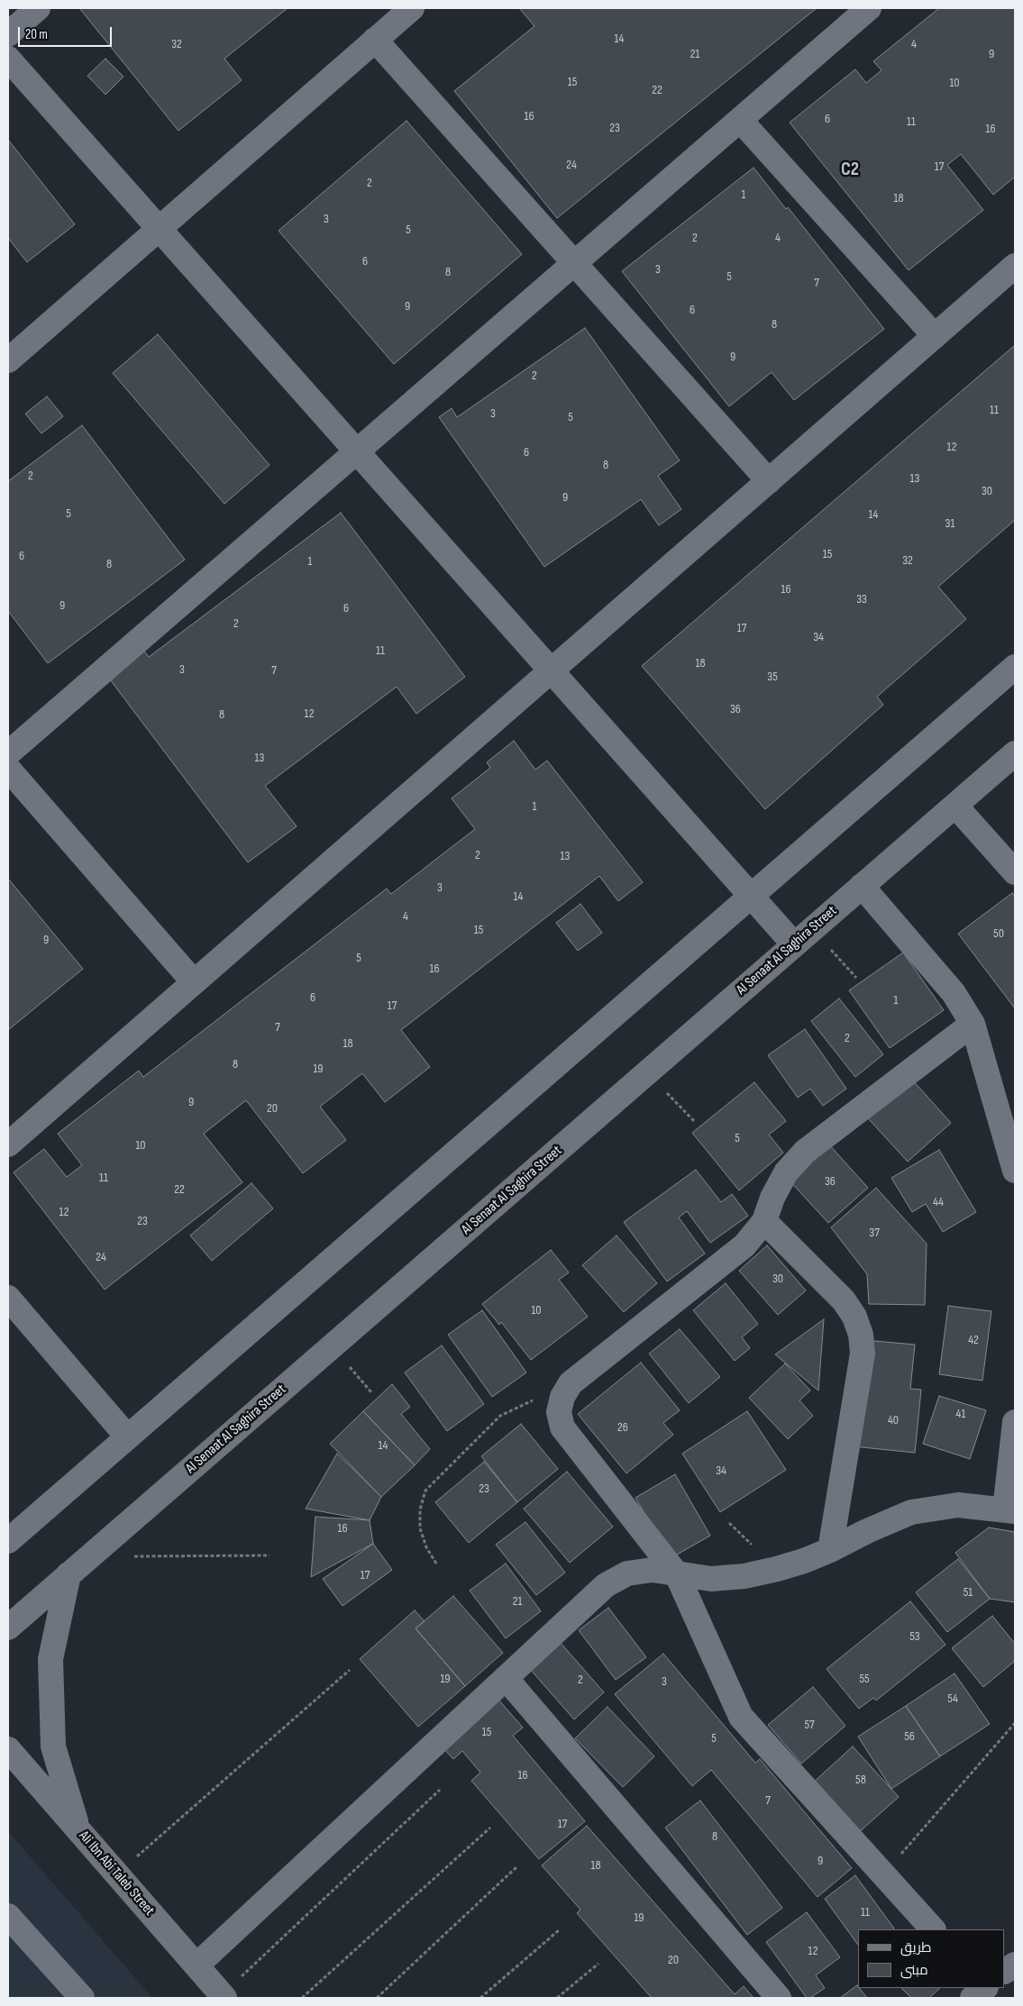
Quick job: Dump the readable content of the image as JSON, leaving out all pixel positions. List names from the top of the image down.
{
  "streets": {
    "street": ["Al Senaat Al Saghira Street", "Ali Ibn Abi Taleb Street"]
  },
  "districts": ["C2"],
  "house_numbers": [
    "14",
    "32",
    "4",
    "21",
    "9",
    "15",
    "10",
    "22",
    "16",
    "6",
    "11",
    "23",
    "16",
    "24",
    "17",
    "2",
    "1",
    "18",
    "3",
    "5",
    "2",
    "4",
    "6",
    "3",
    "8",
    "5",
    "7",
    "9",
    "6",
    "8",
    "9",
    "2",
    "11",
    "3",
    "5",
    "12",
    "6",
    "8",
    "2",
    "13",
    "30",
    "9",
    "5",
    "14",
    "31",
    "15",
    "6",
    "32",
    "1",
    "8",
    "16",
    "33",
    "9",
    "6",
    "2",
    "17",
    "34",
    "11",
    "18",
    "3",
    "7",
    "35",
    "36",
    "12",
    "8",
    "13",
    "1",
    "2",
    "13",
    "3",
    "14",
    "4",
    "15",
    "50",
    "9",
    "5",
    "16",
    "6",
    "1",
    "17",
    "7",
    "2",
    "18",
    "8",
    "19",
    "9",
    "20",
    "5",
    "10",
    "11",
    "36",
    "22",
    "44",
    "12",
    "23",
    "37",
    "24",
    "30",
    "10",
    "42",
    "41",
    "40",
    "26",
    "14",
    "34",
    "23",
    "16",
    "17",
    "51",
    "21",
    "53",
    "19",
    "55",
    "2",
    "3",
    "54",
    "57",
    "15",
    "56",
    "5",
    "16",
    "58",
    "7",
    "17",
    "8",
    "9",
    "18",
    "11",
    "19",
    "12",
    "20"
  ],
  "legend": ["طريق", "مبنى"],
  "scale_bar": "20 m"
}
